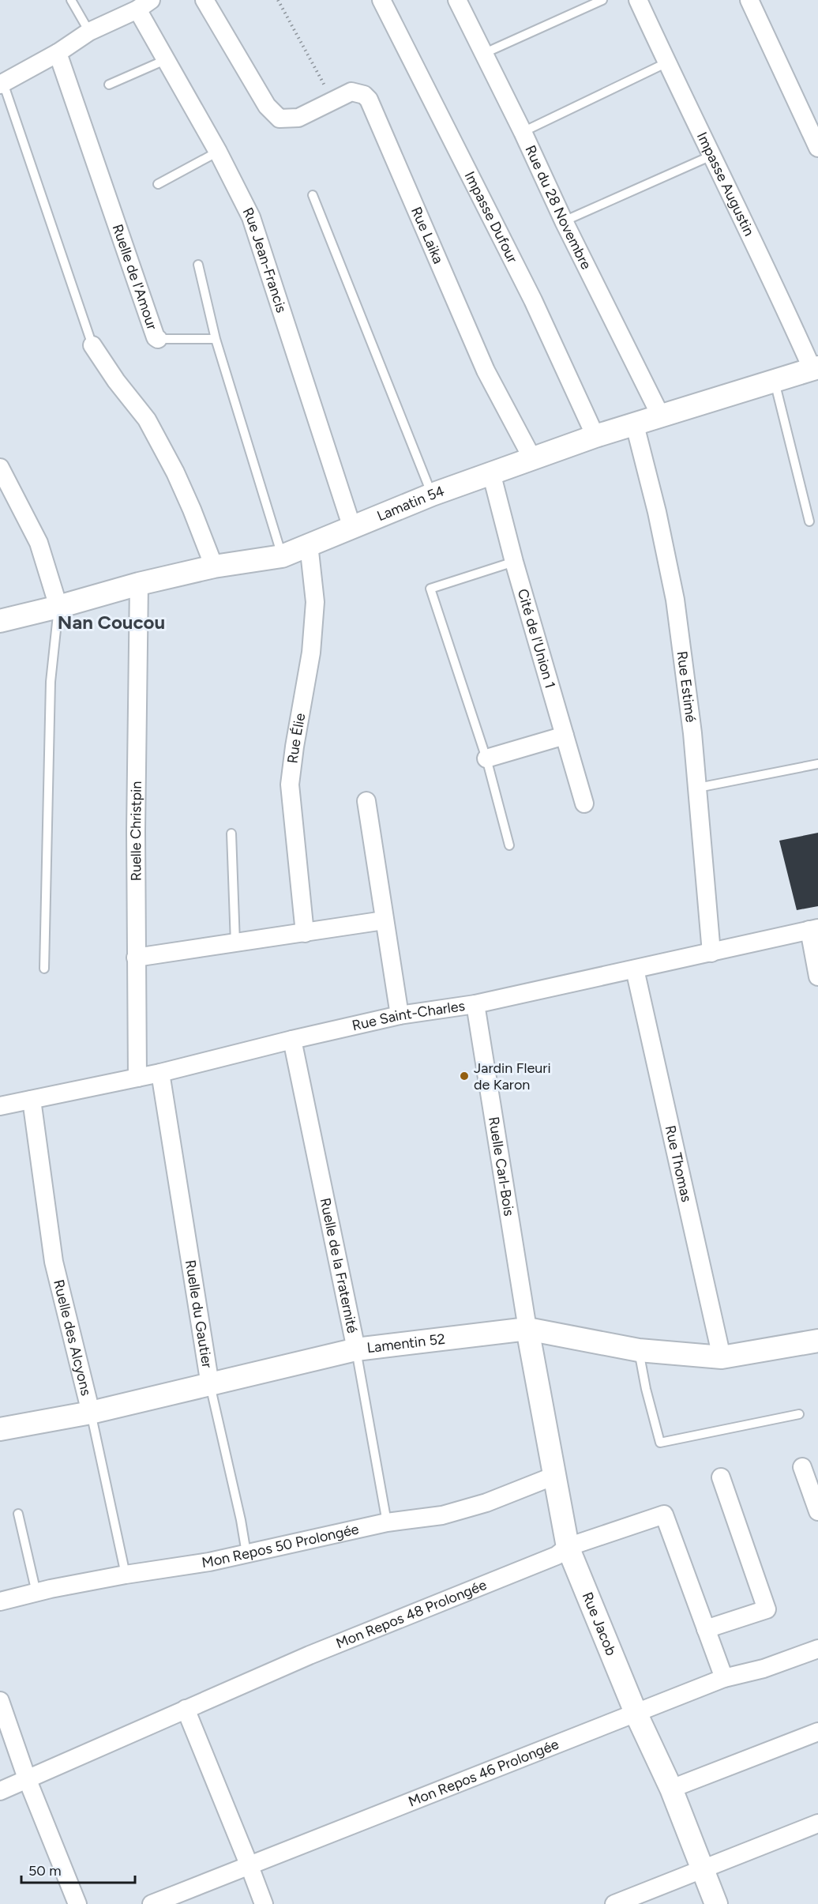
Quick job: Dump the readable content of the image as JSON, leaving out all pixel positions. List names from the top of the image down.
{
  "streets": {
    "street": [
      "Impasse Augustin",
      "Rue du 28 Novembre",
      "Impasse Dufour",
      "Rue Laika",
      "Rue Jean-Francis",
      "Ruelle de l'Amour",
      "Lamatin 54",
      "Cité de l'Union 1",
      "Rue Estimé",
      "Rue Élie",
      "Ruelle Christpin",
      "Rue Saint-Charles",
      "Rue Thomas",
      "Ruelle Carl-Bois",
      "Ruelle de la Fraternité",
      "Ruelle du Gautier",
      "Ruelle des Alcyons",
      "Lamentin 52",
      "Mon Repos 50 Prolongée",
      "Mon Repos 48 Prolongée",
      "Rue Jacob",
      "Mon Repos 46 Prolongée"
    ]
  },
  "crossings": [
    ["Impasse Augustin", "Lamatin 54"],
    ["Rue du 28 Novembre", "Lamatin 54"],
    ["Impasse Dufour", "Lamatin 54"],
    ["Rue Laika", "Lamatin 54"],
    ["Rue Jean-Francis", "Lamatin 54"],
    ["Lamatin 54", "Cité de l'Union 1"],
    ["Lamatin 54", "Rue Estimé"],
    ["Lamatin 54", "Rue Élie"],
    ["Lamatin 54", "Ruelle Christpin"],
    ["Rue Estimé", "Rue Saint-Charles"],
    ["Ruelle Christpin", "Rue Saint-Charles"],
    ["Rue Saint-Charles", "Rue Thomas"],
    ["Rue Saint-Charles", "Ruelle Carl-Bois"],
    ["Rue Saint-Charles", "Ruelle de la Fraternité"],
    ["Rue Saint-Charles", "Ruelle du Gautier"],
    ["Rue Saint-Charles", "Ruelle des Alcyons"],
    ["Rue Thomas", "Lamentin 52"],
    ["Ruelle Carl-Bois", "Lamentin 52"],
    ["Ruelle Carl-Bois", "Rue Jacob"],
    ["Ruelle de la Fraternité", "Lamentin 52"],
    ["Ruelle de la Fraternité", "Mon Repos 50 Prolongée"],
    ["Ruelle du Gautier", "Lamentin 52"],
    ["Ruelle du Gautier", "Mon Repos 50 Prolongée"],
    ["Ruelle des Alcyons", "Lamentin 52"],
    ["Ruelle des Alcyons", "Mon Repos 50 Prolongée"],
    ["Lamentin 52", "Rue Jacob"],
    ["Mon Repos 50 Prolongée", "Rue Jacob"],
    ["Mon Repos 48 Prolongée", "Rue Jacob"],
    ["Mon Repos 48 Prolongée", "Mon Repos 46 Prolongée"],
    ["Rue Jacob", "Mon Repos 46 Prolongée"]
  ],
  "districts": ["Nan Coucou"],
  "places": ["Jardin Fleuri de Karon"],
  "scale_bar": "50 m"
}
